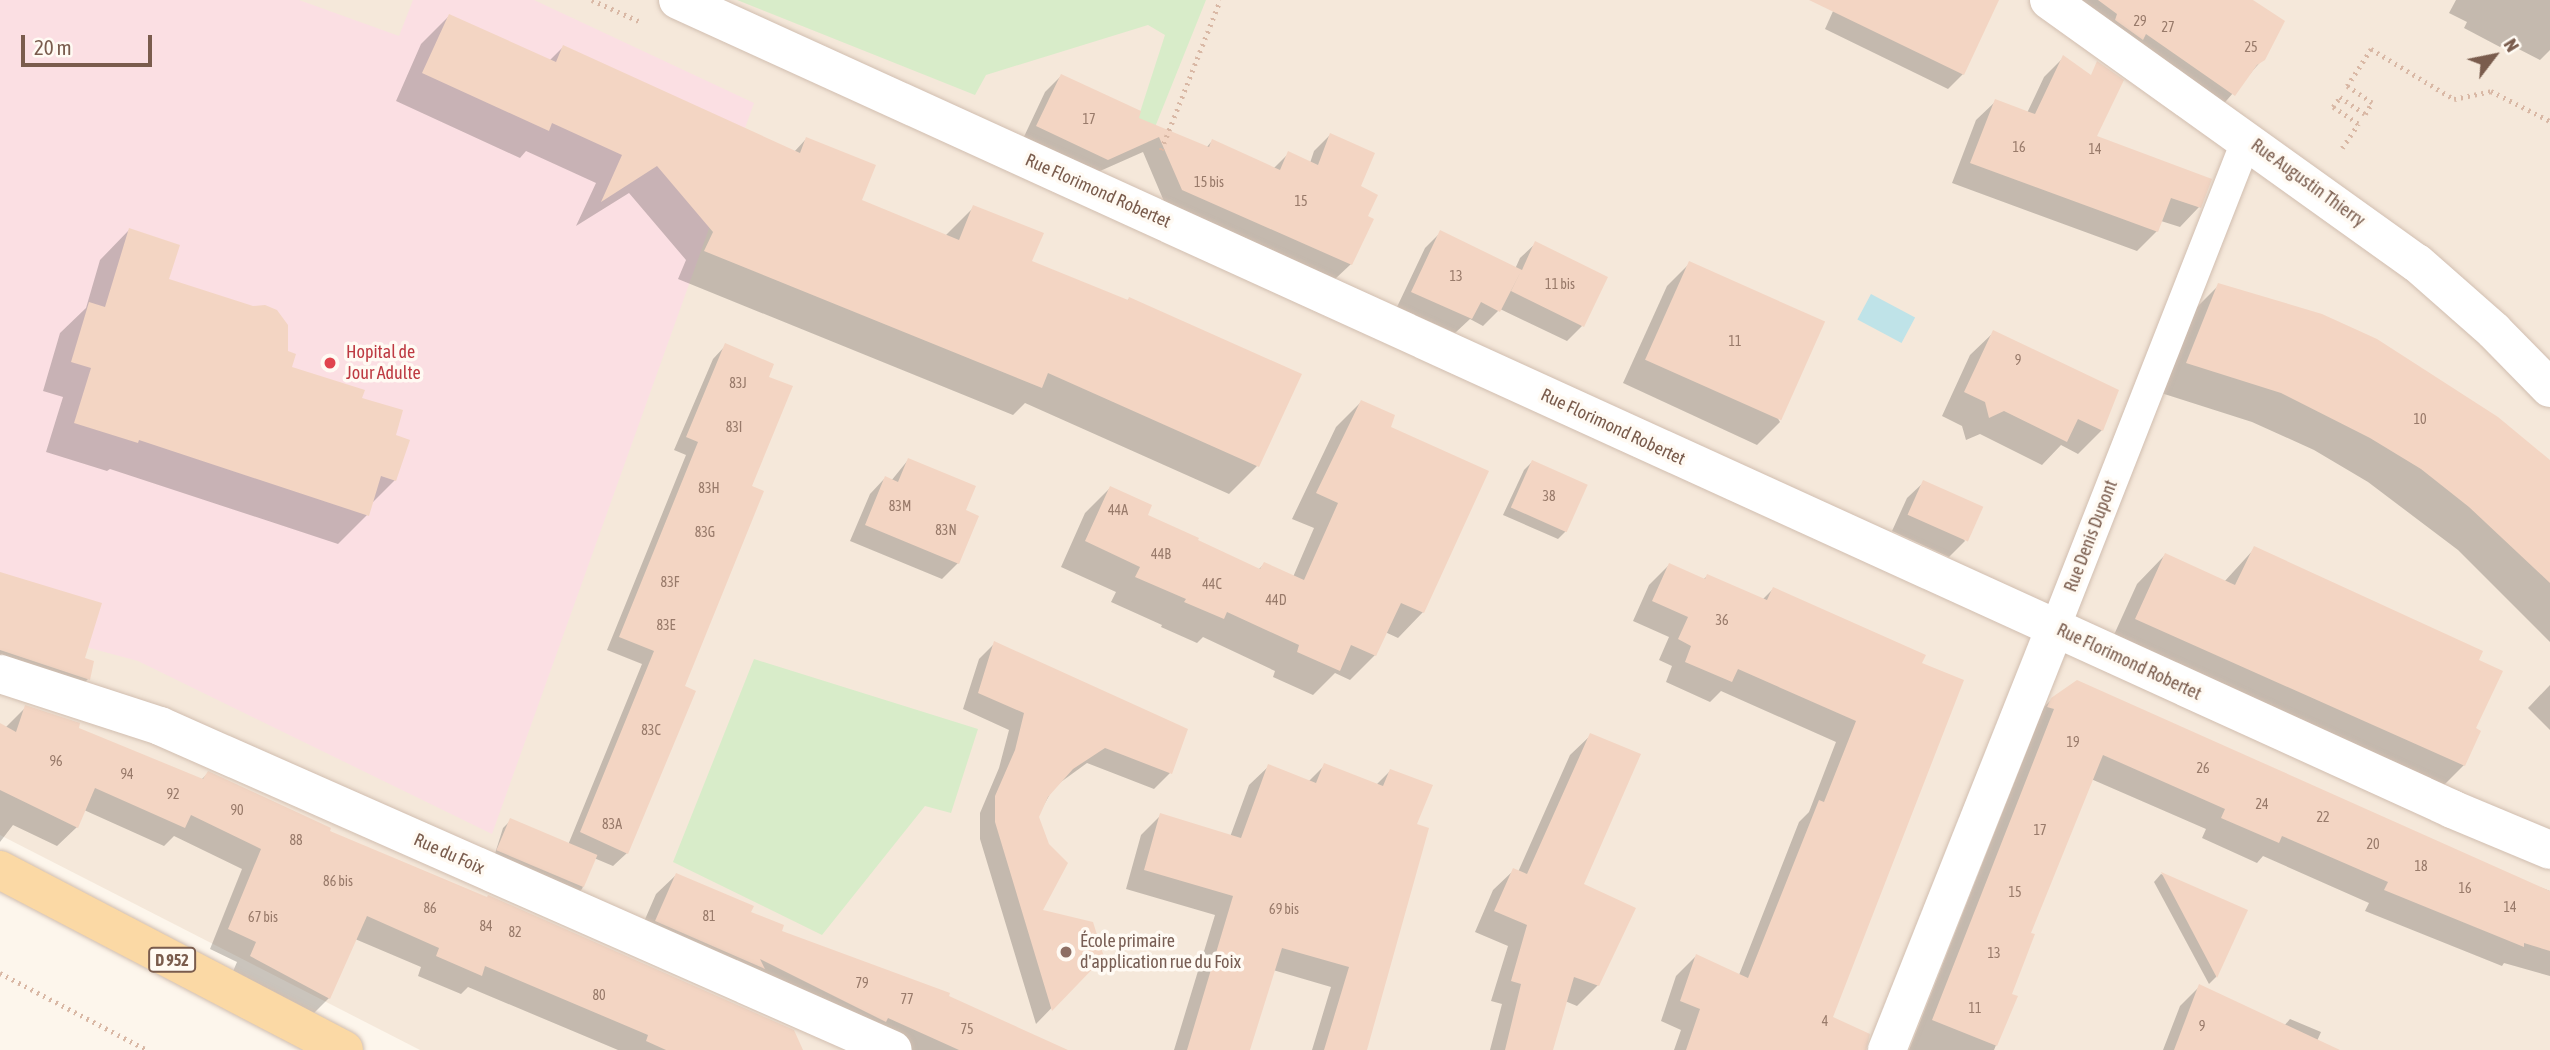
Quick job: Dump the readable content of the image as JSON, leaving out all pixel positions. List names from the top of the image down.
{
  "streets": {
    "main road": ["D 952"],
    "street": [
      "Rue Augustin Thierry",
      "Rue Florimond Robertet",
      "Rue Denis Dupont",
      "Rue du Foix"
    ]
  },
  "crossings": [
    ["Rue Augustin Thierry", "Rue Denis Dupont"],
    ["Rue Florimond Robertet", "Rue Denis Dupont"]
  ],
  "places": ["Hopital de Jour Adulte", "École primaire d'application rue du Foix"],
  "house_numbers": [
    "29",
    "27",
    "25",
    "17",
    "16",
    "14",
    "15 bis",
    "15",
    "13",
    "11 bis",
    "11",
    "9",
    "83J",
    "10",
    "83I",
    "83H",
    "38",
    "83M",
    "44A",
    "83N",
    "83G",
    "44B",
    "83F",
    "44C",
    "44D",
    "36",
    "83E",
    "83C",
    "19",
    "96",
    "26",
    "94",
    "92",
    "24",
    "90",
    "22",
    "83A",
    "17",
    "88",
    "20",
    "18",
    "86 bis",
    "16",
    "15",
    "14",
    "86",
    "69 bis",
    "81",
    "67 bis",
    "84",
    "82",
    "13",
    "79",
    "80",
    "77",
    "11",
    "4",
    "9",
    "75"
  ],
  "scale_bar": "20 m",
  "north": "top right"
}
